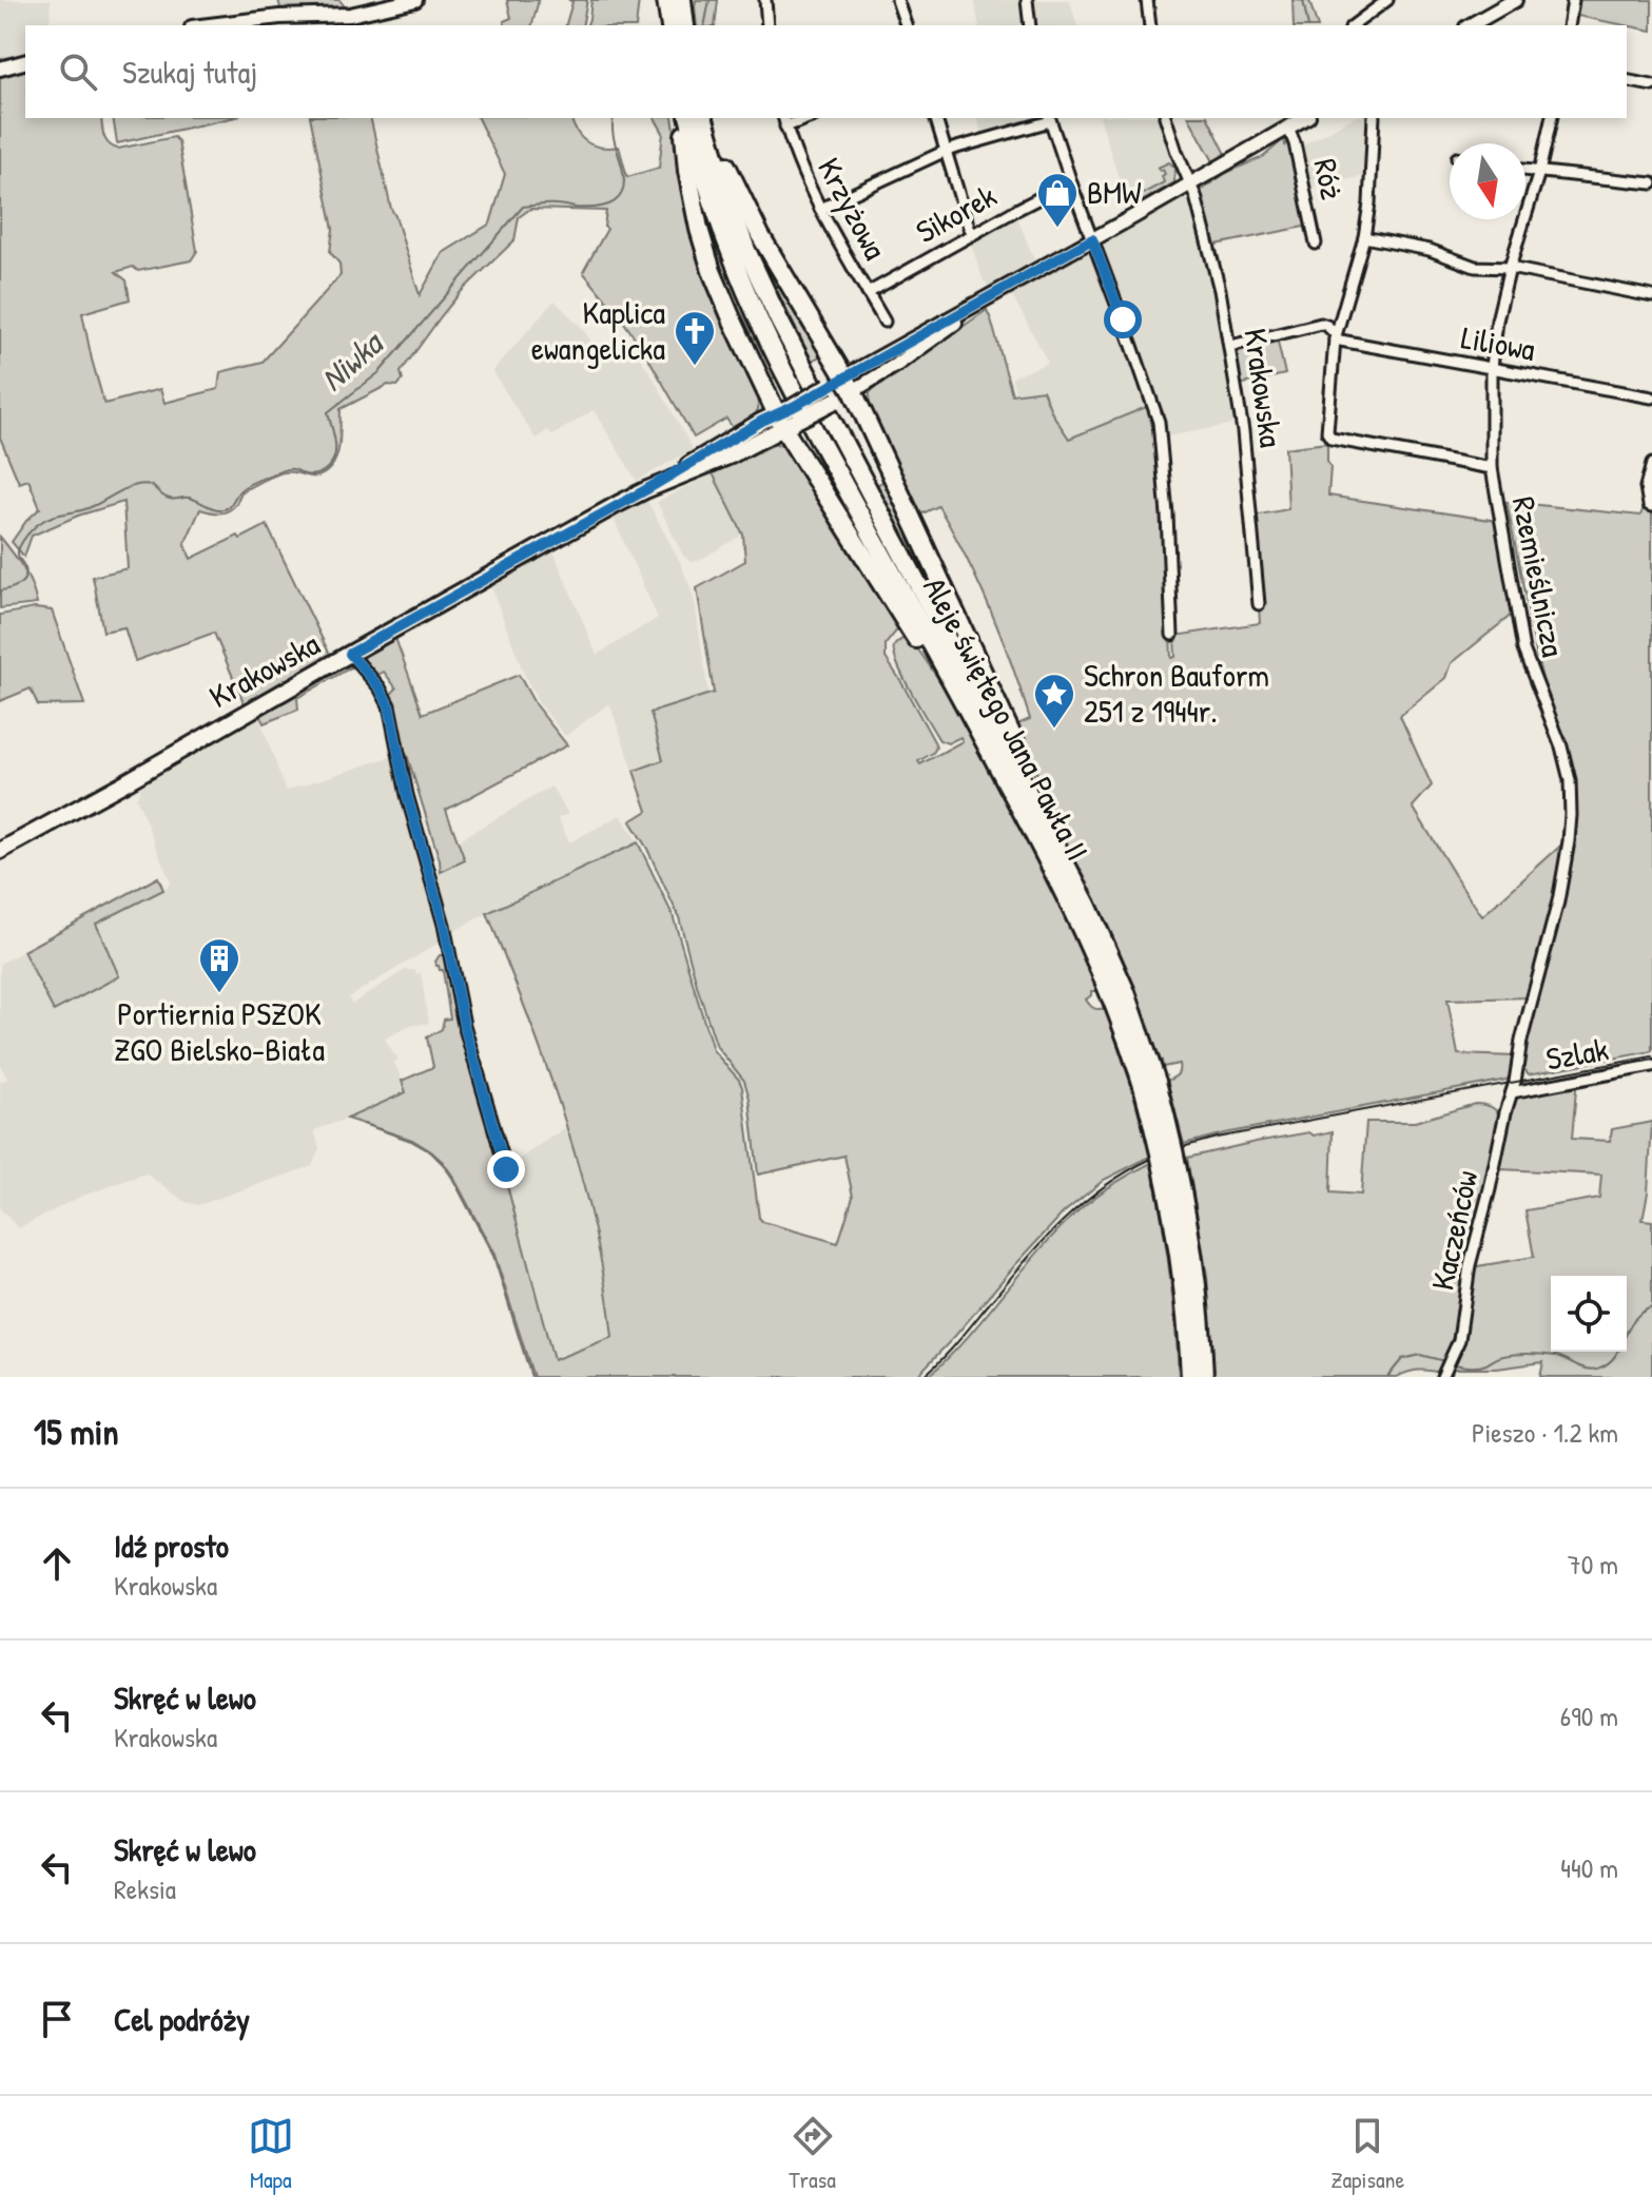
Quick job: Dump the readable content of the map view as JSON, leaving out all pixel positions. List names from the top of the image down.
{
  "streets": {
    "highway": ["Aleje świętego Jana Pawła II"],
    "main road": ["Krakowska"],
    "street": [
      "Róż",
      "Krzyżowa",
      "Sikorek",
      "Liliowa",
      "Rzemieślnicza",
      "Szlak",
      "Kaczeńców"
    ]
  },
  "crossings": [
    ["Róż", "Krakowska"],
    ["Krzyżowa", "Sikorek"],
    ["Liliowa", "Krakowska"],
    ["Liliowa", "Rzemieślnicza"],
    ["Rzemieślnicza", "Szlak"],
    ["Rzemieślnicza", "Kaczeńców"],
    ["Szlak", "Kaczeńców"]
  ],
  "water": ["Niwka"],
  "places": {
    "shop": ["BMW"],
    "church": ["Kaplica ewangelicka"],
    "place": ["Schron Bauform 251 z 1944r."],
    "building": ["Portiernia PSZOK ZGO Bielsko-Biała"]
  },
  "north": "bottom",
  "page": {
    "search": "Szukaj tutaj",
    "heading": ["15 min", "Pieszo · 1.2 km"],
    "list": [
      ["Idź prosto", "Krakowska", "70 m"],
      ["Skręć w lewo", "Krakowska", "690 m"],
      ["Skręć w lewo", "Reksia", "440 m"],
      "Cel podróży"
    ],
    "nav": ["Mapa", "Trasa", "Zapisane"]
  }
}
